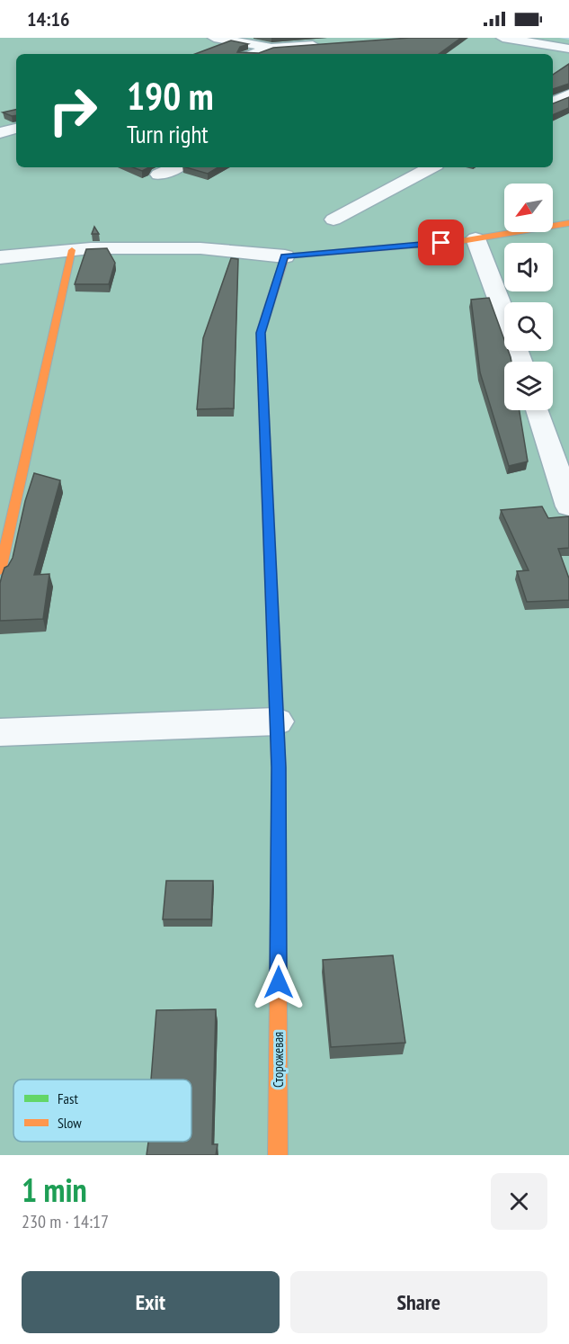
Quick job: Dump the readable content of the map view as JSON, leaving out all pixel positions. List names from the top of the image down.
{
  "streets": {
    "street": ["Сторожевая"]
  },
  "legend": ["Fast", "Slow"],
  "north": "bottom left",
  "page": {
    "status": "14:16",
    "turn": ["190 m", "Turn right"],
    "heading": ["1 min", "230 m · 14:17"],
    "buttons": ["Exit", "Share"]
  }
}
